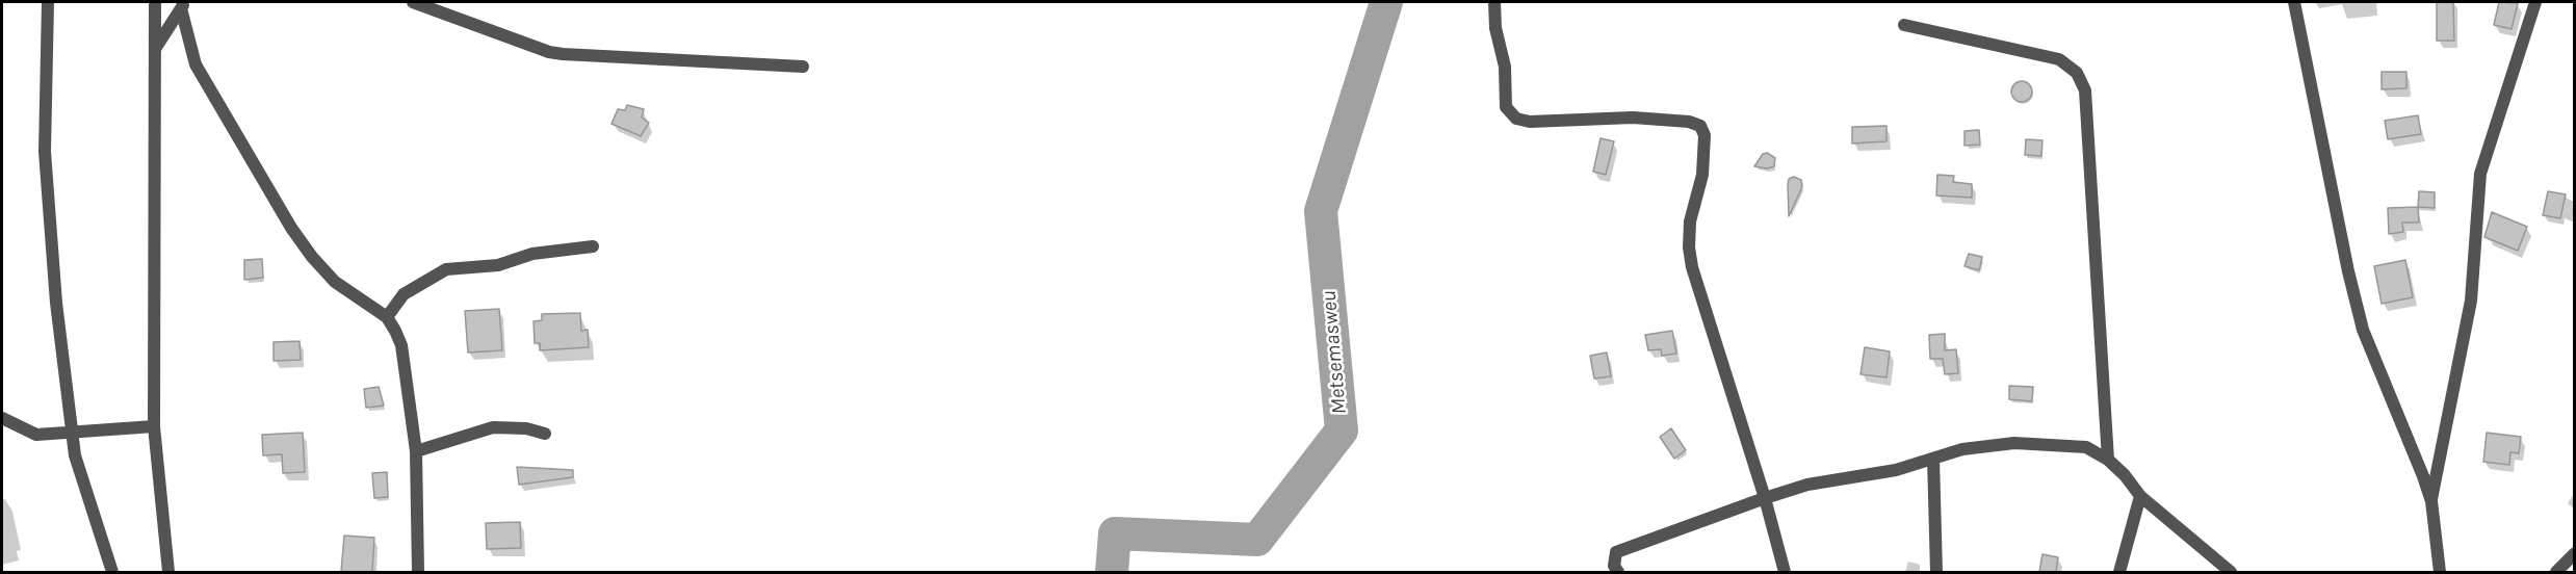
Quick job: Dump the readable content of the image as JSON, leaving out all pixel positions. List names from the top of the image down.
{
  "water": ["Metsemasweu"]
}
